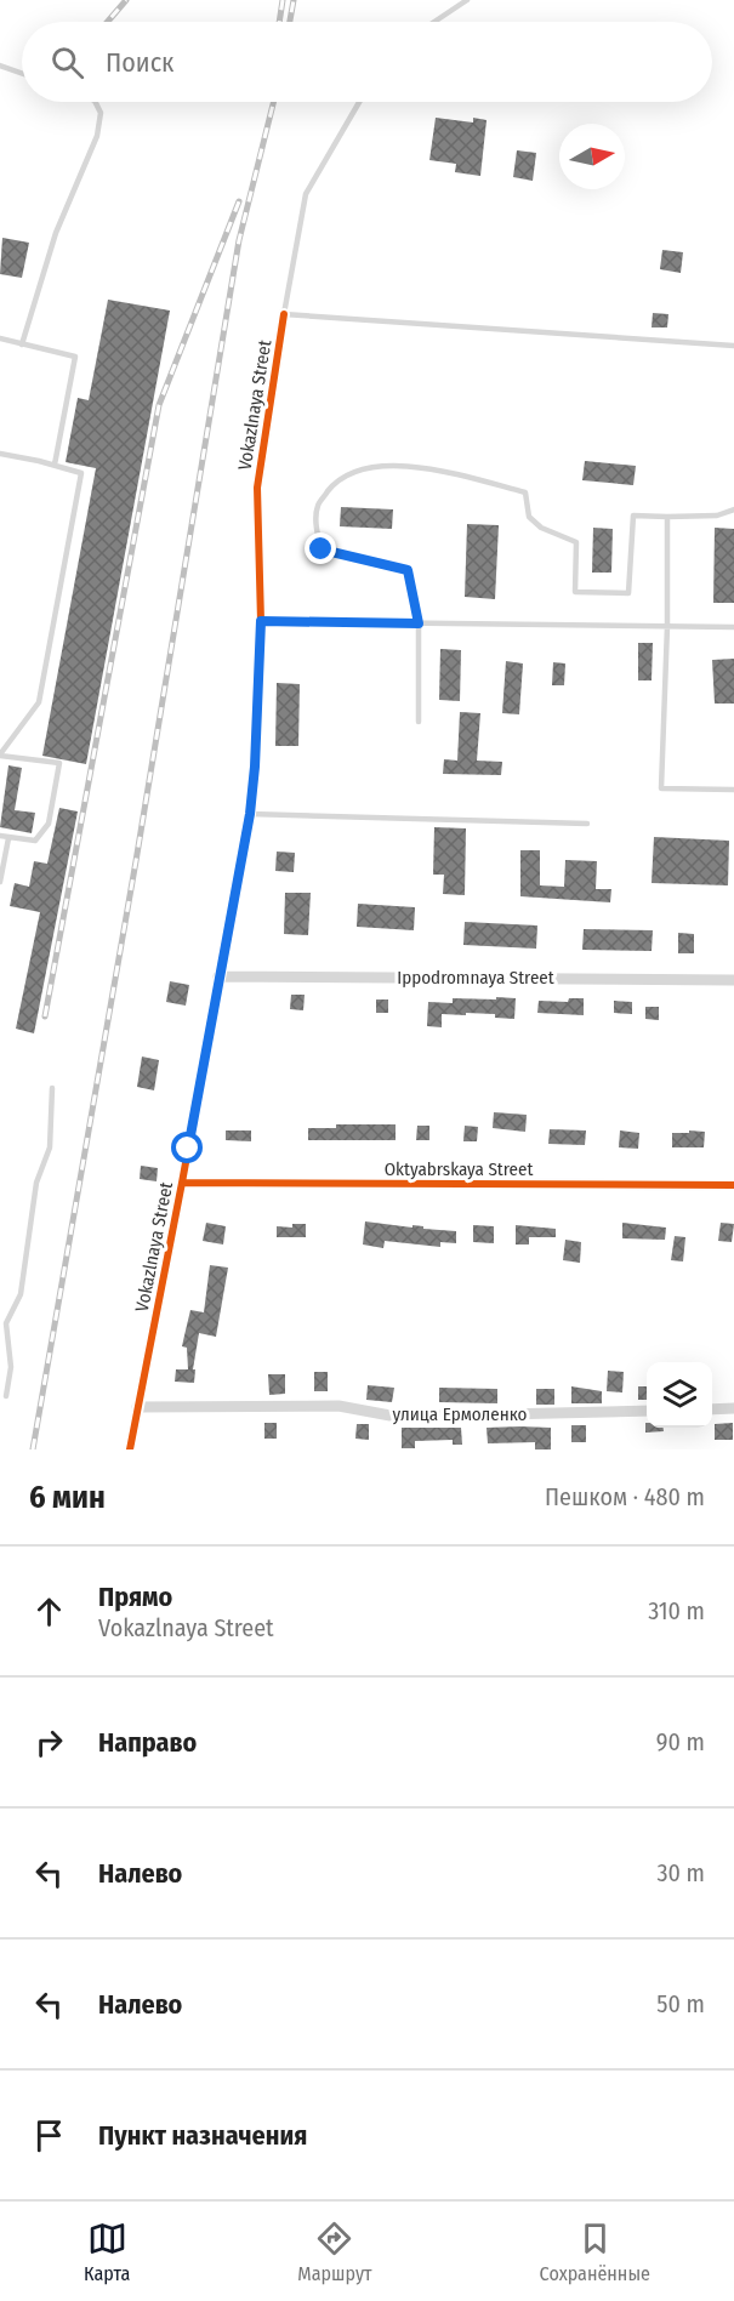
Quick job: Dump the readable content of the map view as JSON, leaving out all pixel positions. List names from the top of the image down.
{
  "streets": {
    "street": [
      "Vokazlnaya Street",
      "Ippodromnaya Street",
      "Oktyabrskaya Street",
      "улица Ермоленко"
    ]
  },
  "crossings": [
    ["Vokazlnaya Street", "Ippodromnaya Street"],
    ["Vokazlnaya Street", "Oktyabrskaya Street"],
    ["Vokazlnaya Street", "улица Ермоленко"]
  ],
  "north": "right",
  "page": {
    "search": "Поиск",
    "heading": ["6 мин", "Пешком · 480 m"],
    "list": [
      ["Прямо", "Vokazlnaya Street", "310 m"],
      ["Направо", "90 m"],
      ["Налево", "30 m"],
      ["Налево", "50 m"],
      "Пункт назначения"
    ],
    "nav": ["Карта", "Маршрут", "Сохранённые"]
  }
}
